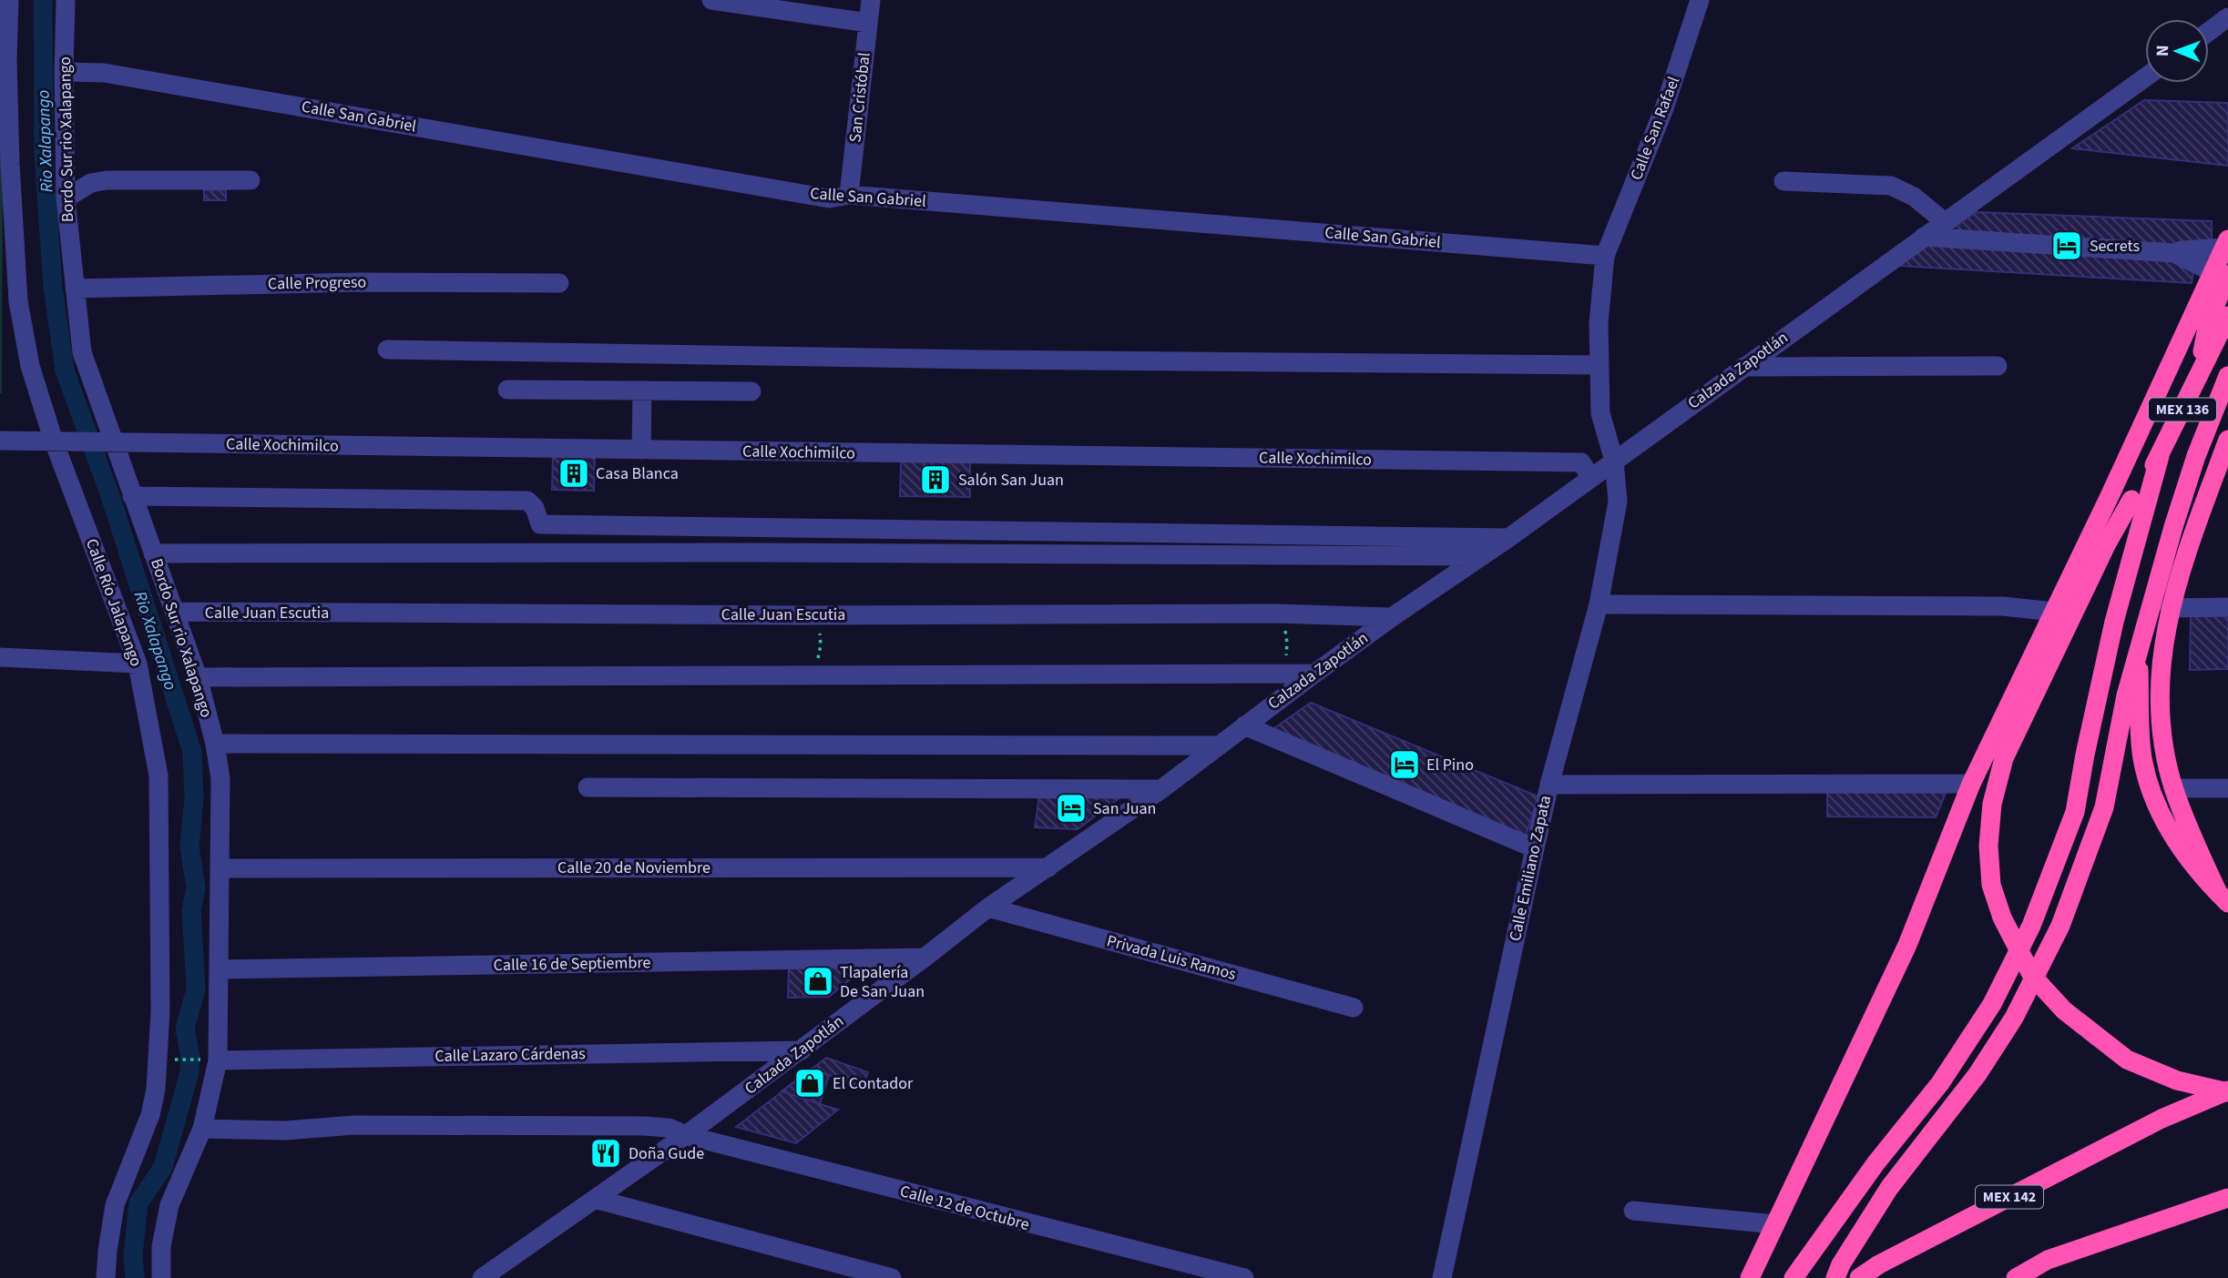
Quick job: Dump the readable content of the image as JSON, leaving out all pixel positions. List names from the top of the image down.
{
  "streets": {
    "highway": ["MEX 136", "MEX 142"],
    "street": [
      "San Cristóbal",
      "Calle San Gabriel",
      "Calle San Rafael",
      "Bordo Sur rio Xalapango",
      "Calle Progreso",
      "Calzada Zapotlán",
      "Calle Xochimilco",
      "Calle Río Jalapango",
      "Calle Juan Escutia",
      "Calle 20 de Noviembre",
      "Calle Emiliano Zapata",
      "Privada Luis Ramos",
      "Calle 16 de Septiembre",
      "Calle Lazaro Cárdenas",
      "Calle 12 de Octubre"
    ]
  },
  "crossings": [
    ["San Cristóbal", "Calle San Gabriel"],
    ["Calle San Gabriel", "Calle San Rafael"],
    ["Calle San Gabriel", "Bordo Sur rio Xalapango"],
    ["Calle San Rafael", "Calle Emiliano Zapata"],
    ["Bordo Sur rio Xalapango", "Calle Progreso"],
    ["Bordo Sur rio Xalapango", "Calle Xochimilco"],
    ["Bordo Sur rio Xalapango", "Calle Juan Escutia"],
    ["Bordo Sur rio Xalapango", "Calle 20 de Noviembre"],
    ["Bordo Sur rio Xalapango", "Calle 16 de Septiembre"],
    ["Bordo Sur rio Xalapango", "Calle Lazaro Cárdenas"],
    ["Bordo Sur rio Xalapango", "Calle 12 de Octubre"],
    ["Calzada Zapotlán", "Calle Xochimilco"],
    ["Calzada Zapotlán", "Calle Juan Escutia"],
    ["Calzada Zapotlán", "Calle 20 de Noviembre"],
    ["Calzada Zapotlán", "Calle Emiliano Zapata"],
    ["Calzada Zapotlán", "Privada Luis Ramos"],
    ["Calzada Zapotlán", "Calle 16 de Septiembre"],
    ["Calzada Zapotlán", "Calle Lazaro Cárdenas"],
    ["Calzada Zapotlán", "Calle 12 de Octubre"],
    ["MEX 136", "MEX 142"],
    ["Calle Xochimilco", "Calle Río Jalapango"]
  ],
  "water": ["Rio Xalapango"],
  "places": {
    "hotel": ["Secrets", "El Pino", "San Juan"],
    "building": ["Casa Blanca", "Salón San Juan"],
    "shop": ["Tlapalería De San Juan", "El Contador"],
    "restaurant": ["Doña Gude"]
  },
  "north": "left"
}
